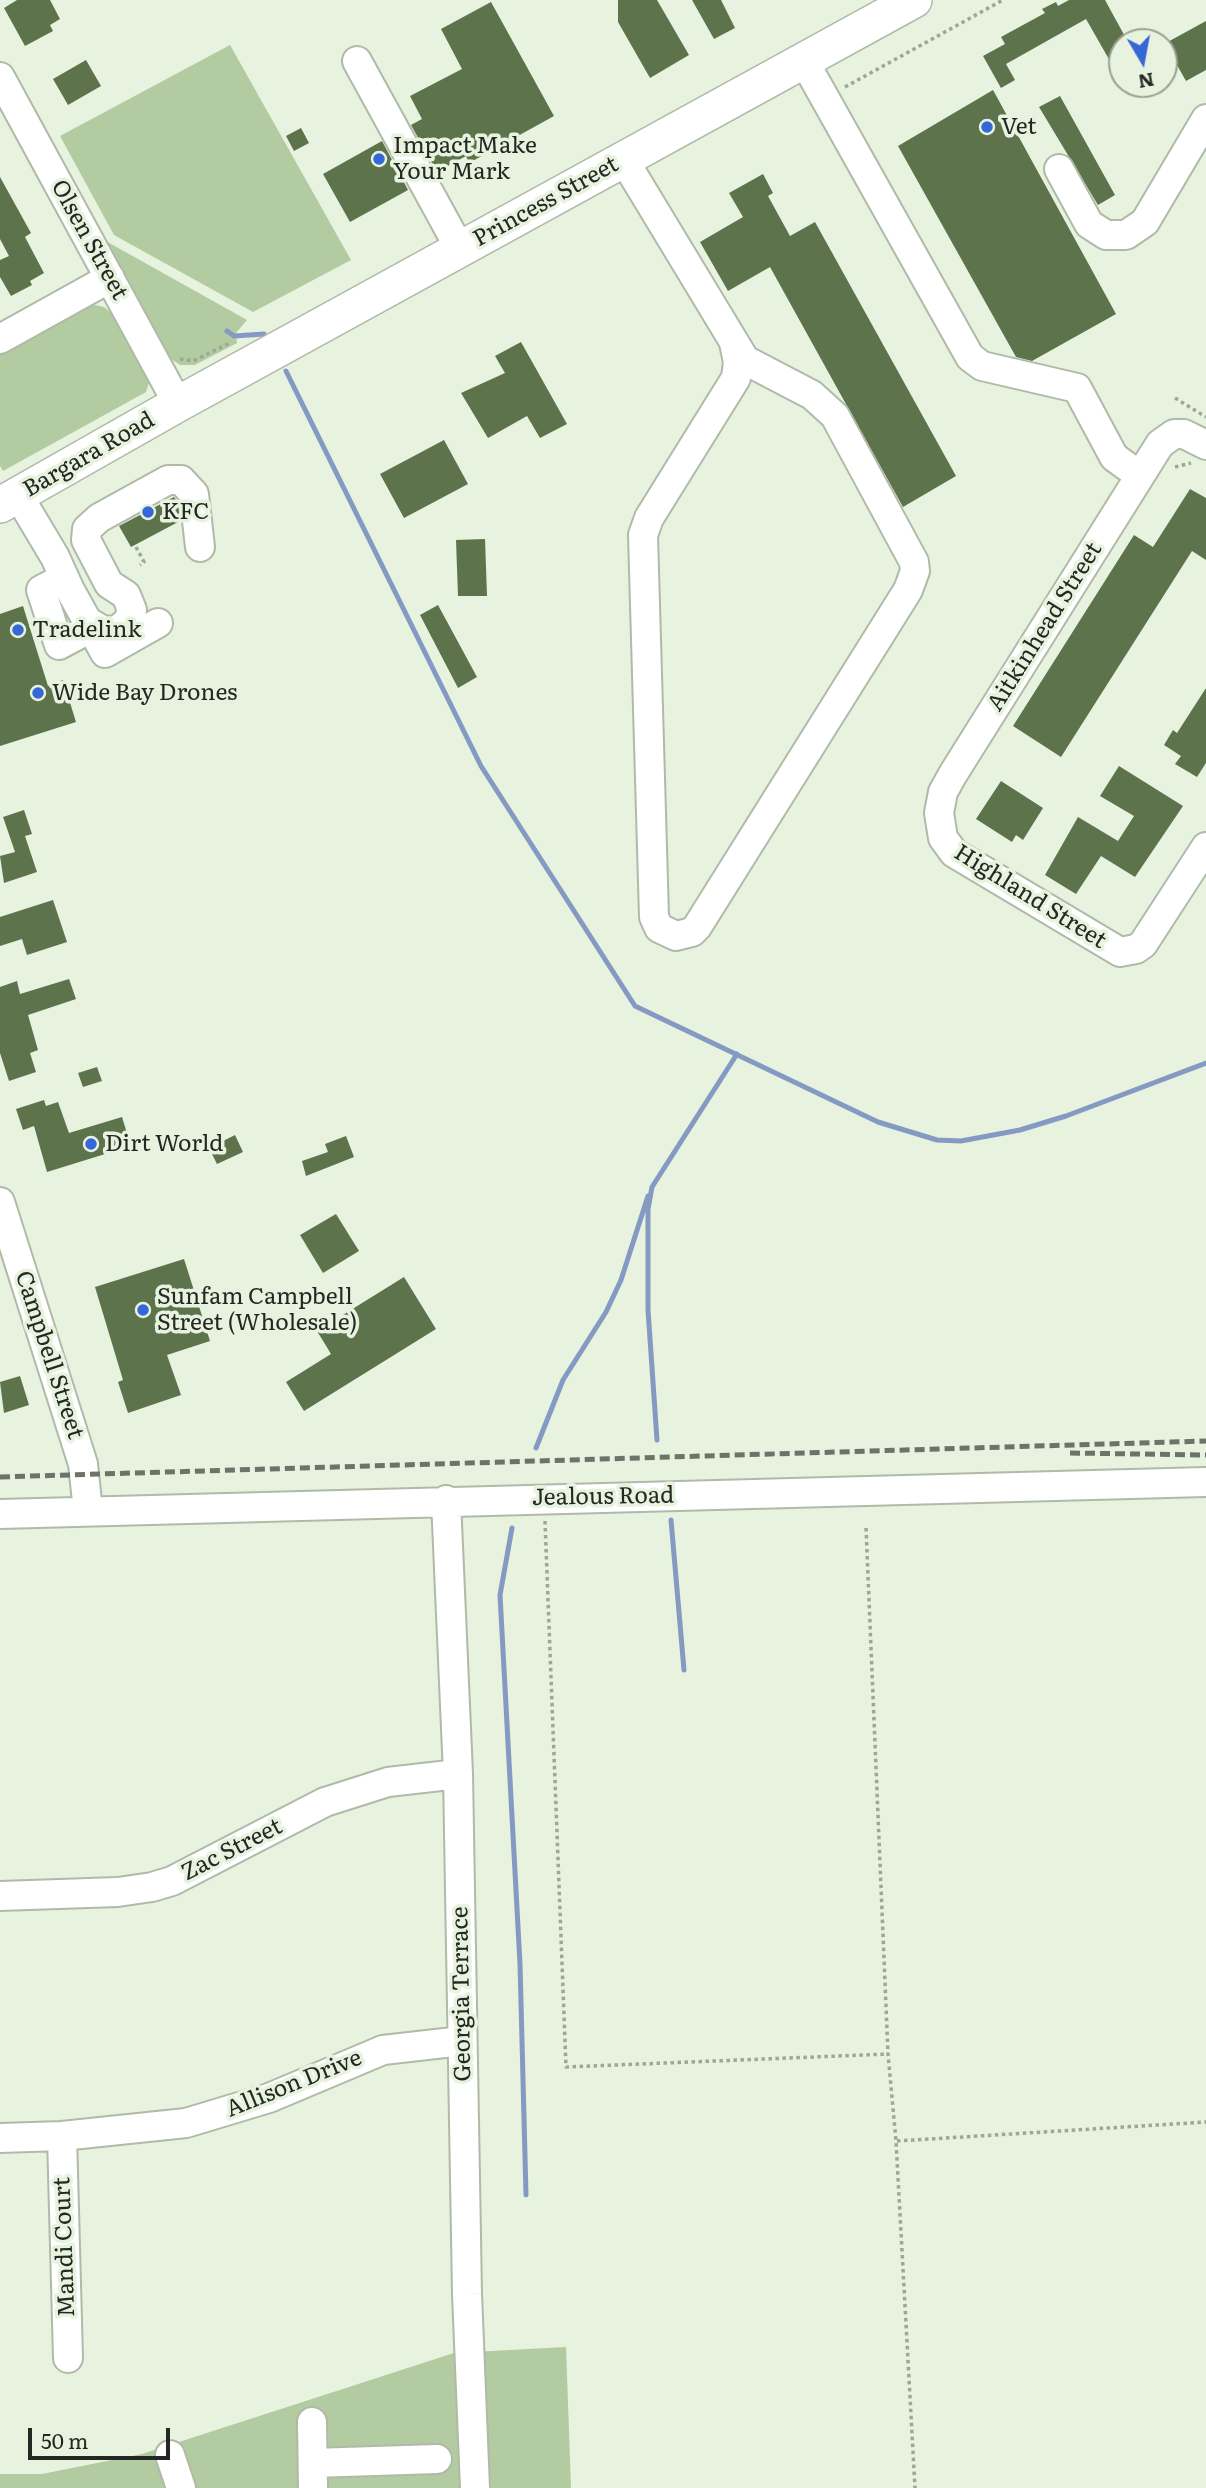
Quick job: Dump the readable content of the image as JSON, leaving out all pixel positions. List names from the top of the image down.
{
  "streets": {
    "main road": ["Princess Street", "Bargara Road"],
    "street": [
      "Olsen Street",
      "Aitkinhead Street",
      "Highland Street",
      "Campbell Street",
      "Jealous Road",
      "Zac Street",
      "Georgia Terrace",
      "Allison Drive",
      "Mandi Court"
    ]
  },
  "crossings": [
    ["Princess Street", "Olsen Street"],
    ["Princess Street", "Bargara Road"],
    ["Olsen Street", "Bargara Road"],
    ["Aitkinhead Street", "Highland Street"],
    ["Campbell Street", "Jealous Road"],
    ["Jealous Road", "Georgia Terrace"],
    ["Zac Street", "Georgia Terrace"],
    ["Georgia Terrace", "Allison Drive"],
    ["Allison Drive", "Mandi Court"]
  ],
  "places": [
    "Vet",
    "Impact Make Your Mark",
    "KFC",
    "Tradelink",
    "Wide Bay Drones",
    "Dirt World",
    "Sunfam Campbell Street (Wholesale)"
  ],
  "scale_bar": "50 m",
  "north": "bottom"
}
